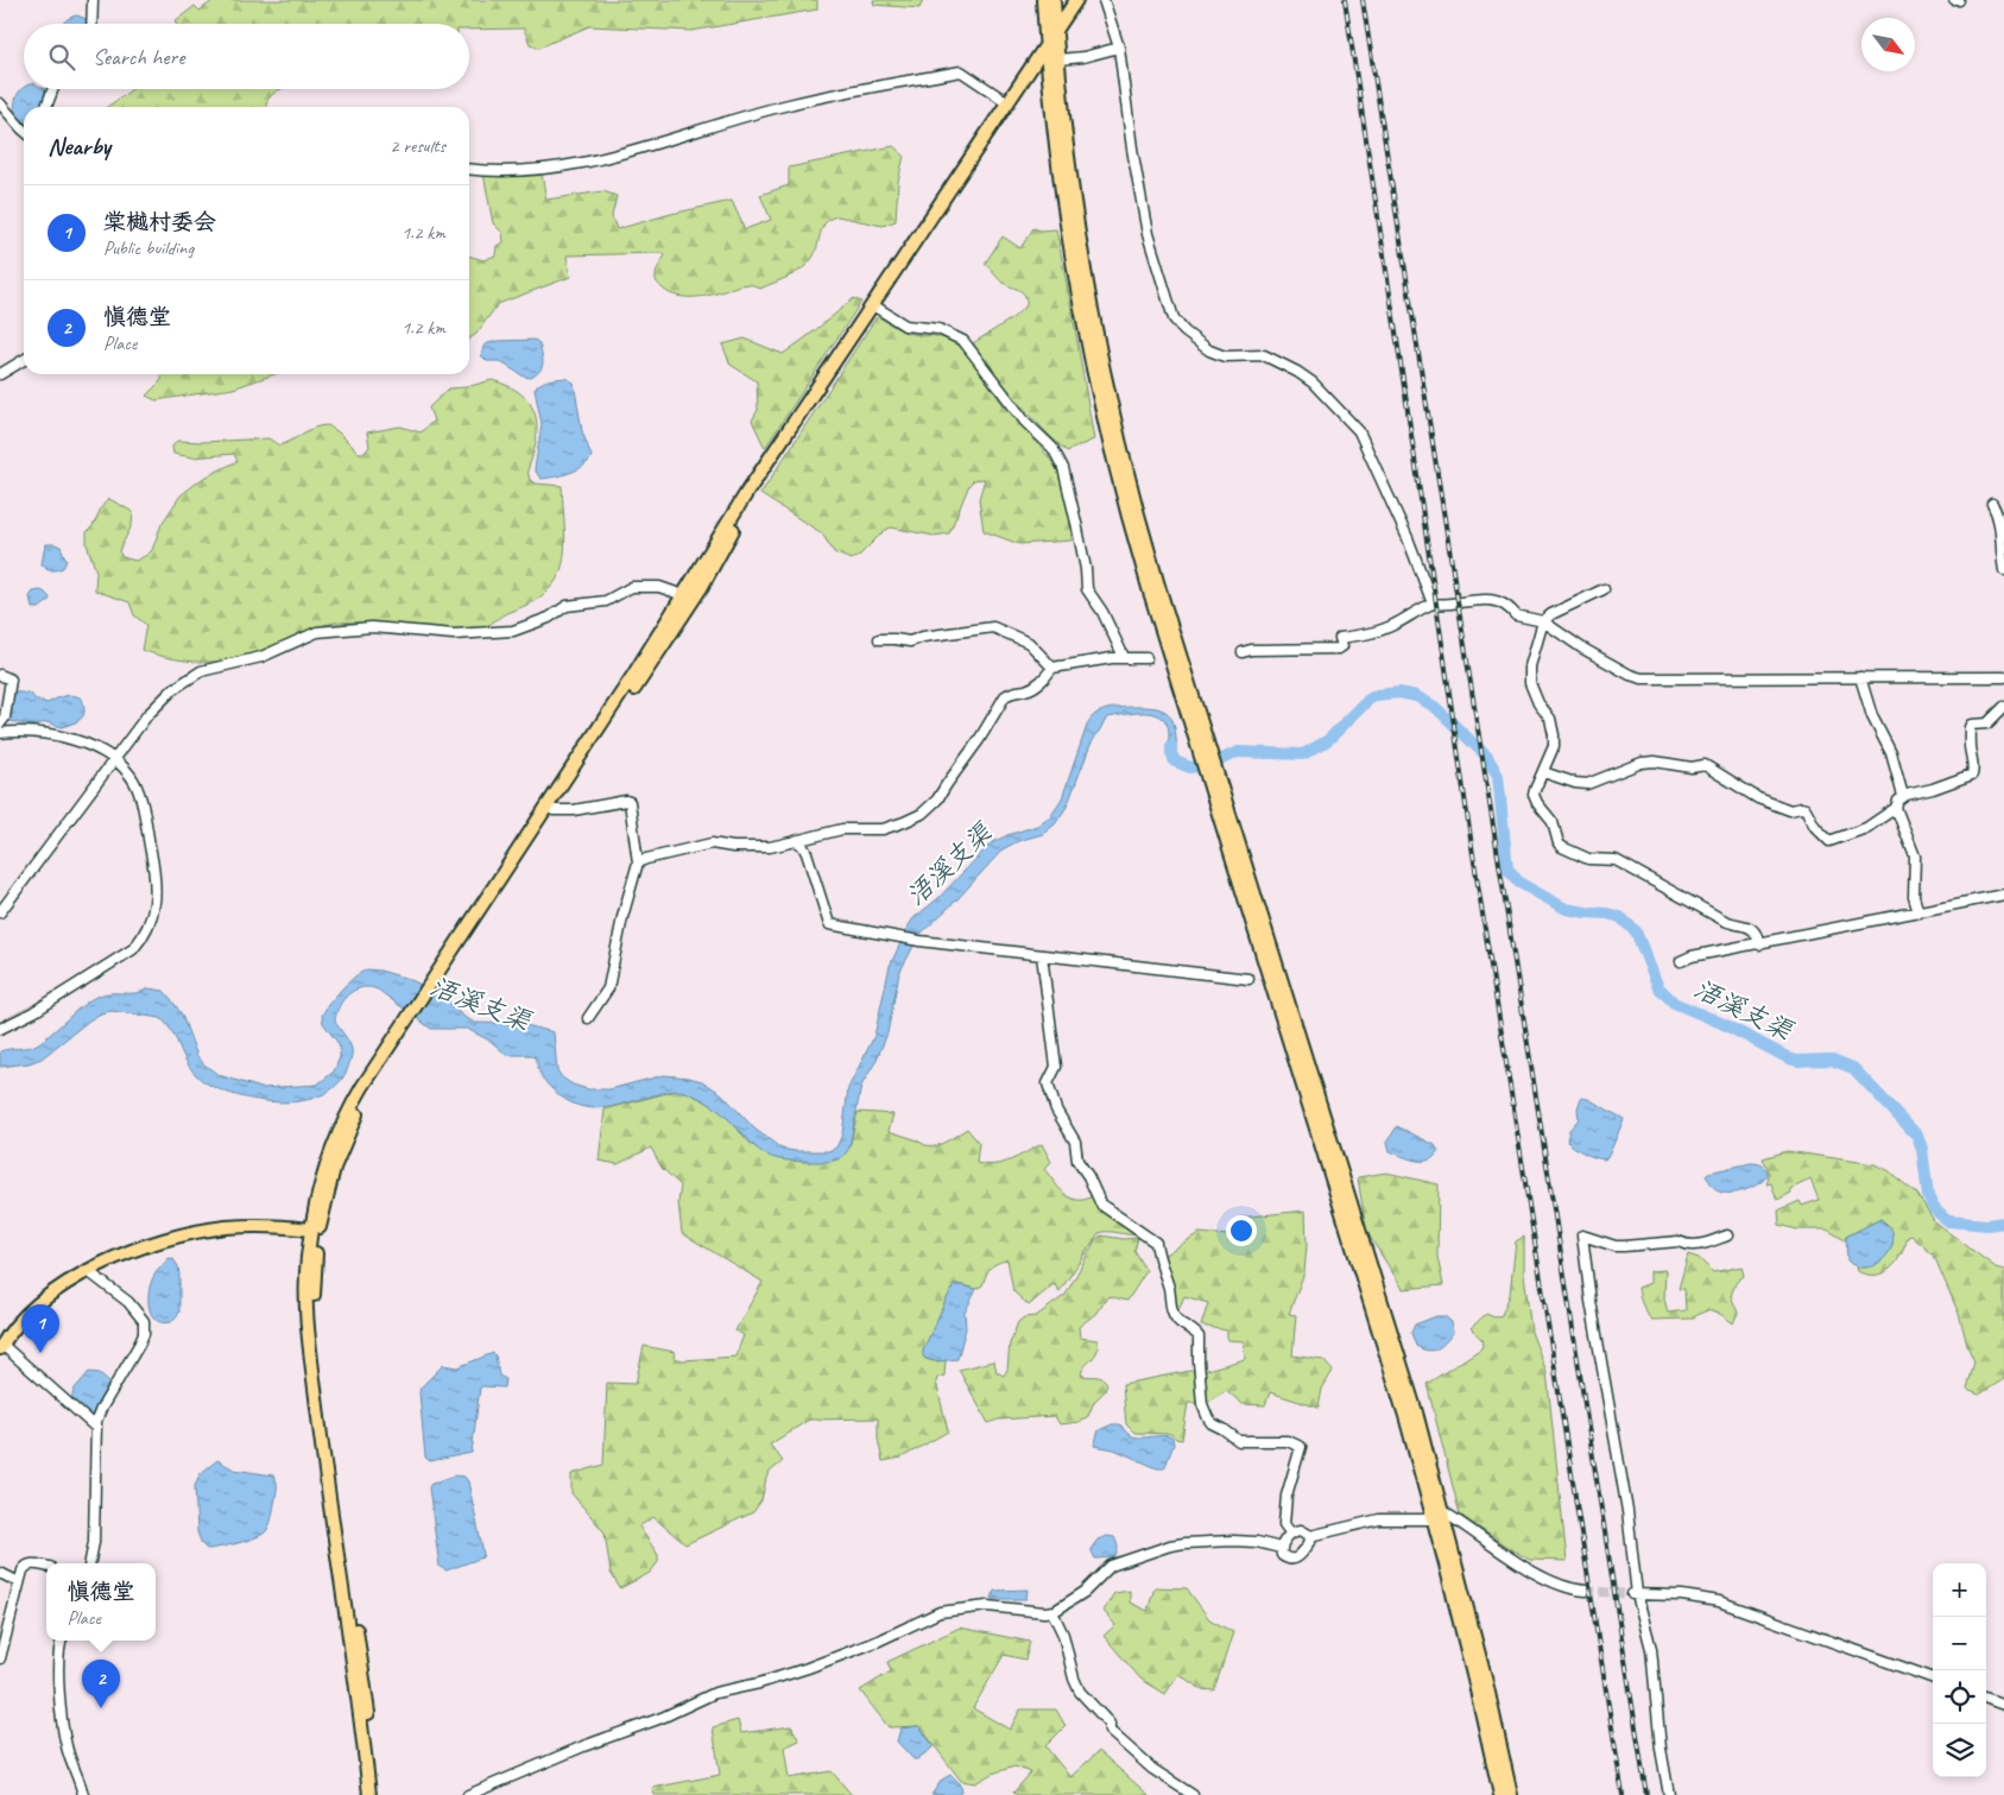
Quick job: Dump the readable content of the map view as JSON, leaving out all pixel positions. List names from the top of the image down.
{
  "water": ["浯溪支渠"],
  "north": "bottom right",
  "page": {
    "search": "Search here",
    "heading": ["Nearby", "2 results"],
    "list": [
      {
        "mark": "1",
        "name": "棠樾村委会",
        "note": "Public building",
        "value": "1.2 km"
      },
      {
        "mark": "2",
        "name": "慎德堂",
        "note": "Place",
        "value": "1.2 km"
      }
    ],
    "pins": ["1", "2"],
    "map_buttons": ["+", "−"],
    "popup": ["慎德堂", "Place"]
  }
}
